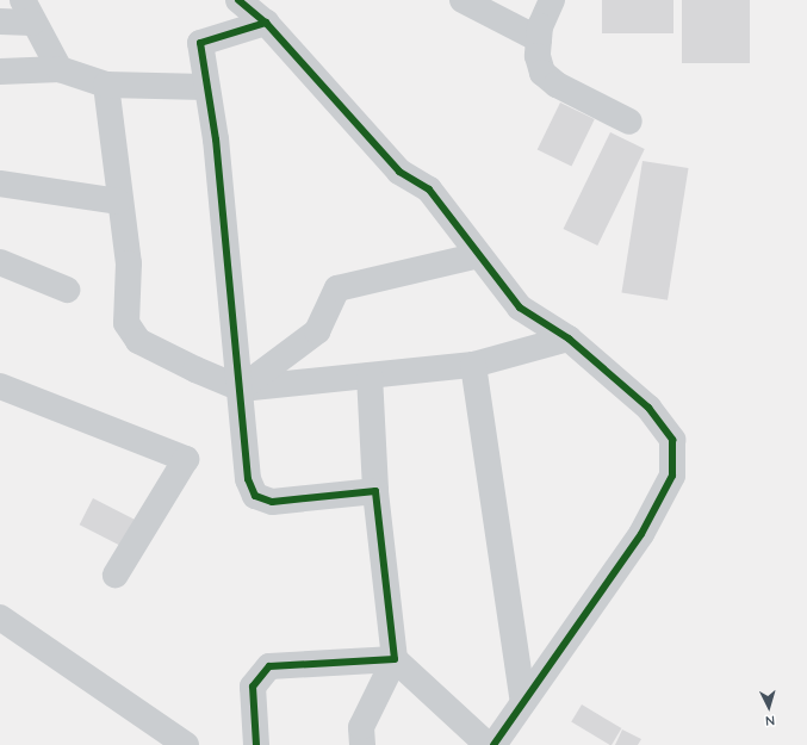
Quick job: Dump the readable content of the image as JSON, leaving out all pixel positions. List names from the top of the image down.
{
  "north": "bottom"
}
